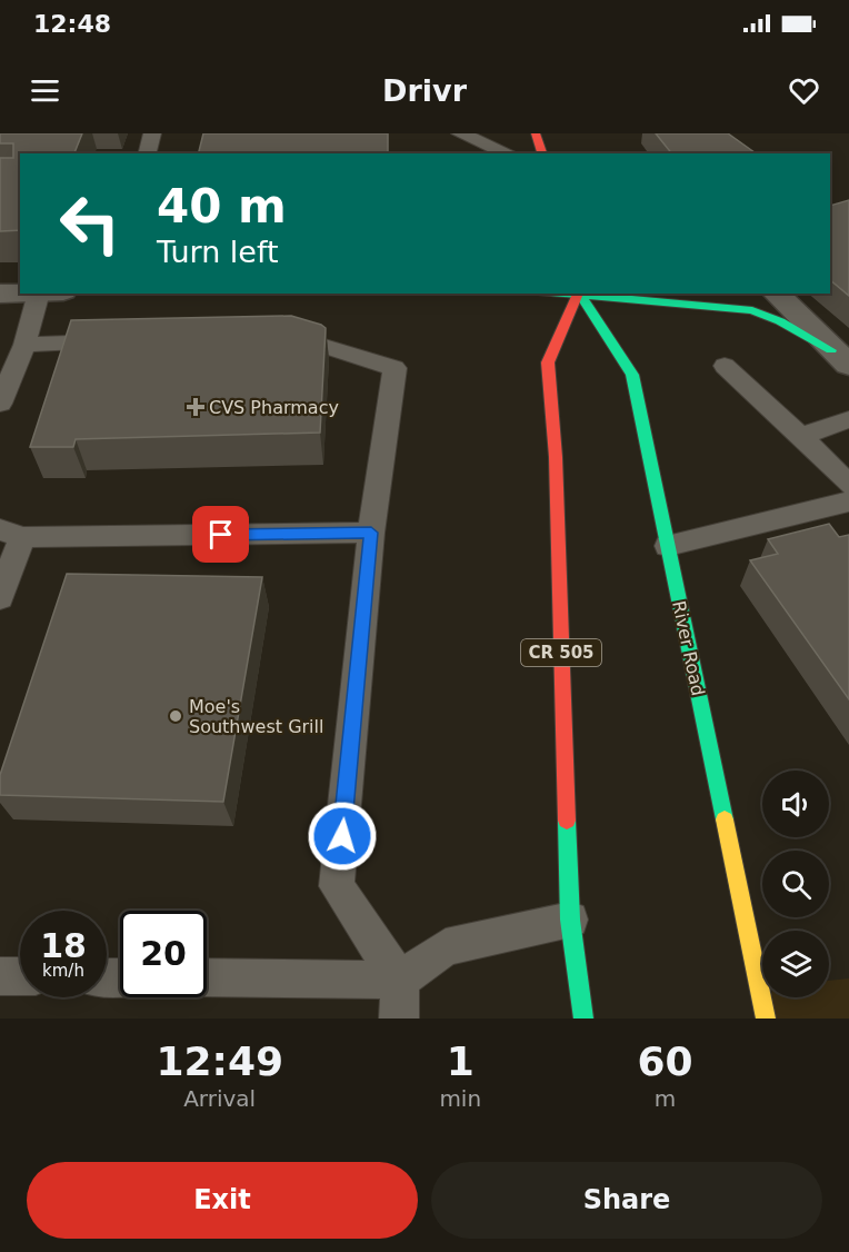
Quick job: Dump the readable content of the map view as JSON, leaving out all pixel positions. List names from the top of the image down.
{
  "streets": {
    "main road": ["River Road", "CR 505"]
  },
  "places": {
    "health": ["CVS Pharmacy"],
    "other": ["Moe's Southwest Grill"]
  },
  "page": {
    "status": "12:48",
    "header": "Drivr",
    "turn": ["40 m", "Turn left"],
    "speed": "18 km/h",
    "limit": "20",
    "eta": [
      "12:49",
      "Arrival",
      "1",
      "min",
      "60",
      "m"
    ],
    "buttons": ["Exit", "Share"]
  }
}
